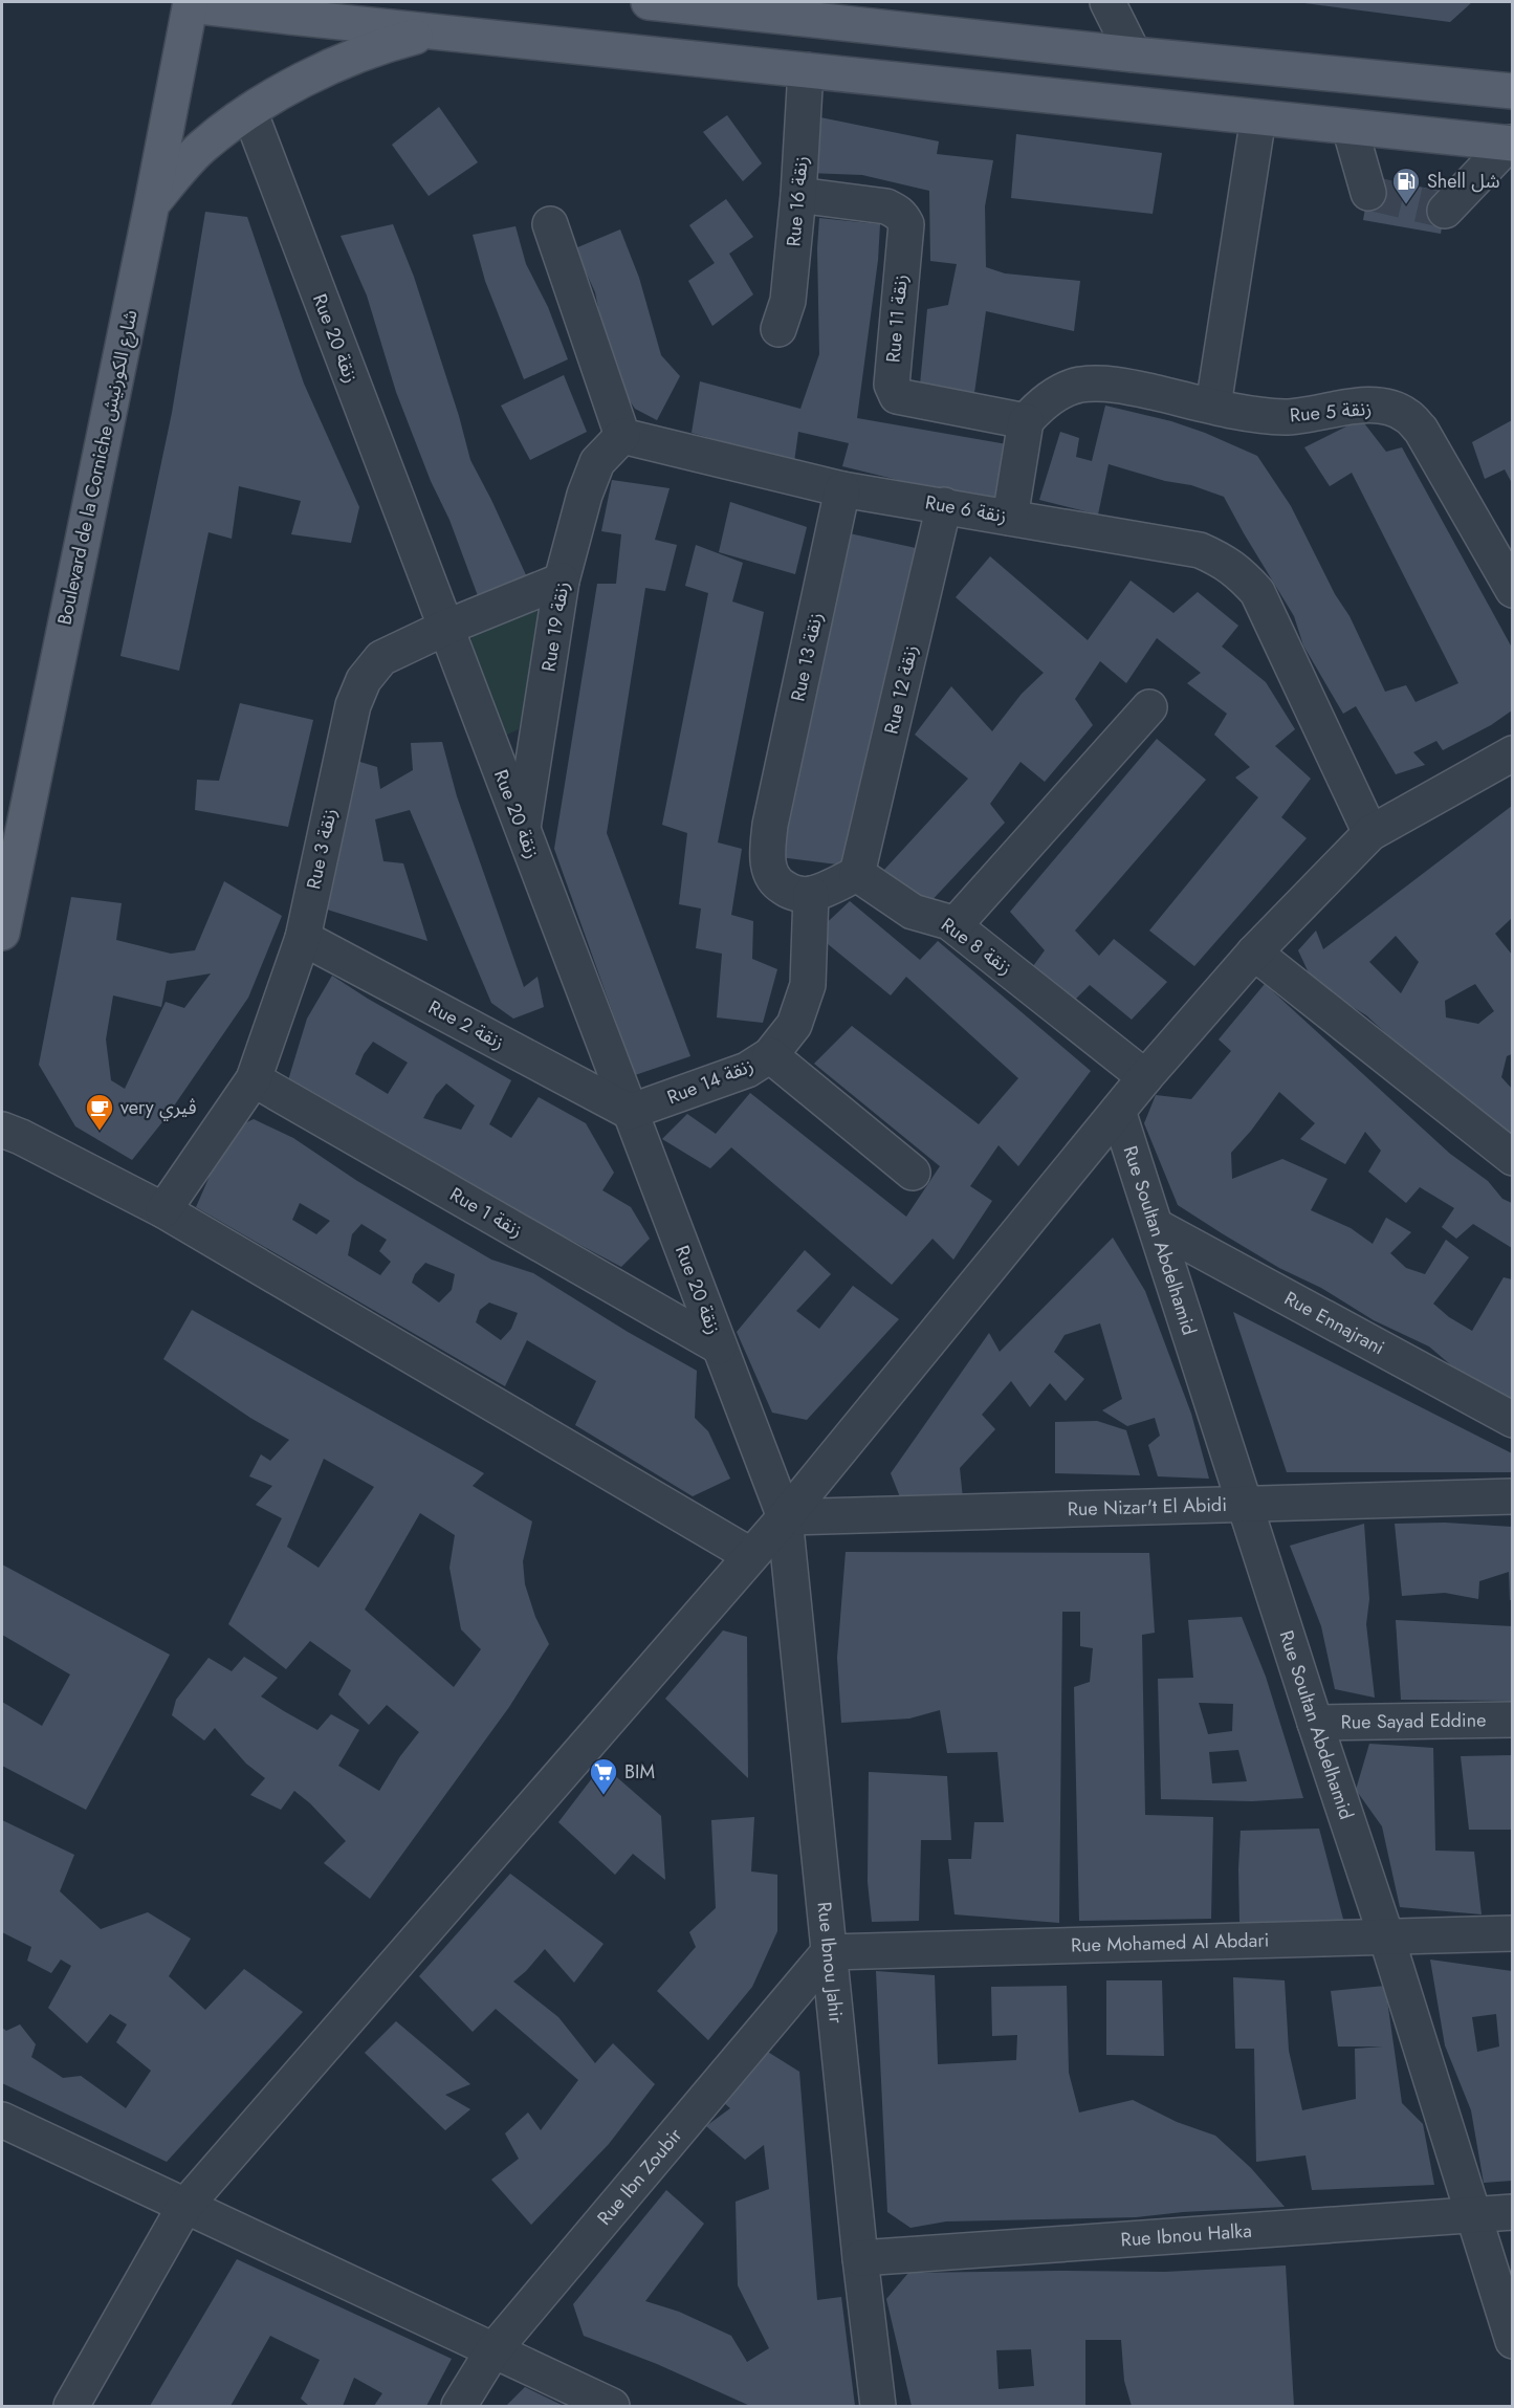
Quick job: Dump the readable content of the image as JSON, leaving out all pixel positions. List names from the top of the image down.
{
  "streets": {
    "main road": ["Boulevard de la Corniche شارع الكورنيش"],
    "street": [
      "Rue 16 زنقة",
      "Rue 11 زنقة",
      "Rue 20 زنقة",
      "Rue 5 زنقة",
      "Rue 6 زنقة",
      "Rue 19 زنقة",
      "Rue 13 زنقة",
      "Rue 12 زنقة",
      "Rue 3 زنقة",
      "Rue 8 زنقة",
      "Rue 2 زنقة",
      "Rue 14 زنقة",
      "Rue 1 زنقة",
      "Rue Soultan Abdelhamid",
      "Rue Ennajrani",
      "Rue Nizar't El Abidi",
      "Rue Sayad Eddine",
      "Rue Mohamed Al Abdari",
      "Rue Ibnou Jahir",
      "Rue Ibn Zoubir",
      "Rue Ibnou Halka"
    ]
  },
  "crossings": [
    ["Rue 16 زنقة", "Rue 11 زنقة"],
    ["Rue 11 زنقة", "Rue 5 زنقة"],
    ["Rue 20 زنقة", "Rue 19 زنقة"],
    ["Rue 20 زنقة", "Rue 3 زنقة"],
    ["Rue 20 زنقة", "Rue 2 زنقة"],
    ["Rue 20 زنقة", "Rue 14 زنقة"],
    ["Rue 20 زنقة", "Rue 1 زنقة"],
    ["Rue 20 زنقة", "Rue Nizar't El Abidi"],
    ["Rue 20 زنقة", "Rue Ibnou Jahir"],
    ["Rue 6 زنقة", "Rue 19 زنقة"],
    ["Rue 6 زنقة", "Rue 13 زنقة"],
    ["Rue 6 زنقة", "Rue 12 زنقة"],
    ["Rue 19 زنقة", "Rue 3 زنقة"],
    ["Rue 13 زنقة", "Rue 14 زنقة"],
    ["Rue 12 زنقة", "Rue 8 زنقة"],
    ["Rue 3 زنقة", "Rue 2 زنقة"],
    ["Rue 3 زنقة", "Rue 1 زنقة"],
    ["Rue 2 زنقة", "Rue 14 زنقة"],
    ["Rue Soultan Abdelhamid", "Rue Ennajrani"],
    ["Rue Soultan Abdelhamid", "Rue Nizar't El Abidi"],
    ["Rue Soultan Abdelhamid", "Rue Sayad Eddine"],
    ["Rue Soultan Abdelhamid", "Rue Mohamed Al Abdari"],
    ["Rue Soultan Abdelhamid", "Rue Ibnou Halka"],
    ["Rue Nizar't El Abidi", "Rue Ibnou Jahir"],
    ["Rue Mohamed Al Abdari", "Rue Ibnou Jahir"],
    ["Rue Mohamed Al Abdari", "Rue Ibn Zoubir"],
    ["Rue Ibnou Jahir", "Rue Ibn Zoubir"],
    ["Rue Ibnou Jahir", "Rue Ibnou Halka"]
  ],
  "places": {
    "fuel station": ["Shell شل"],
    "cafe": ["very ڤيري"],
    "supermarket": ["BIM"]
  }
}
